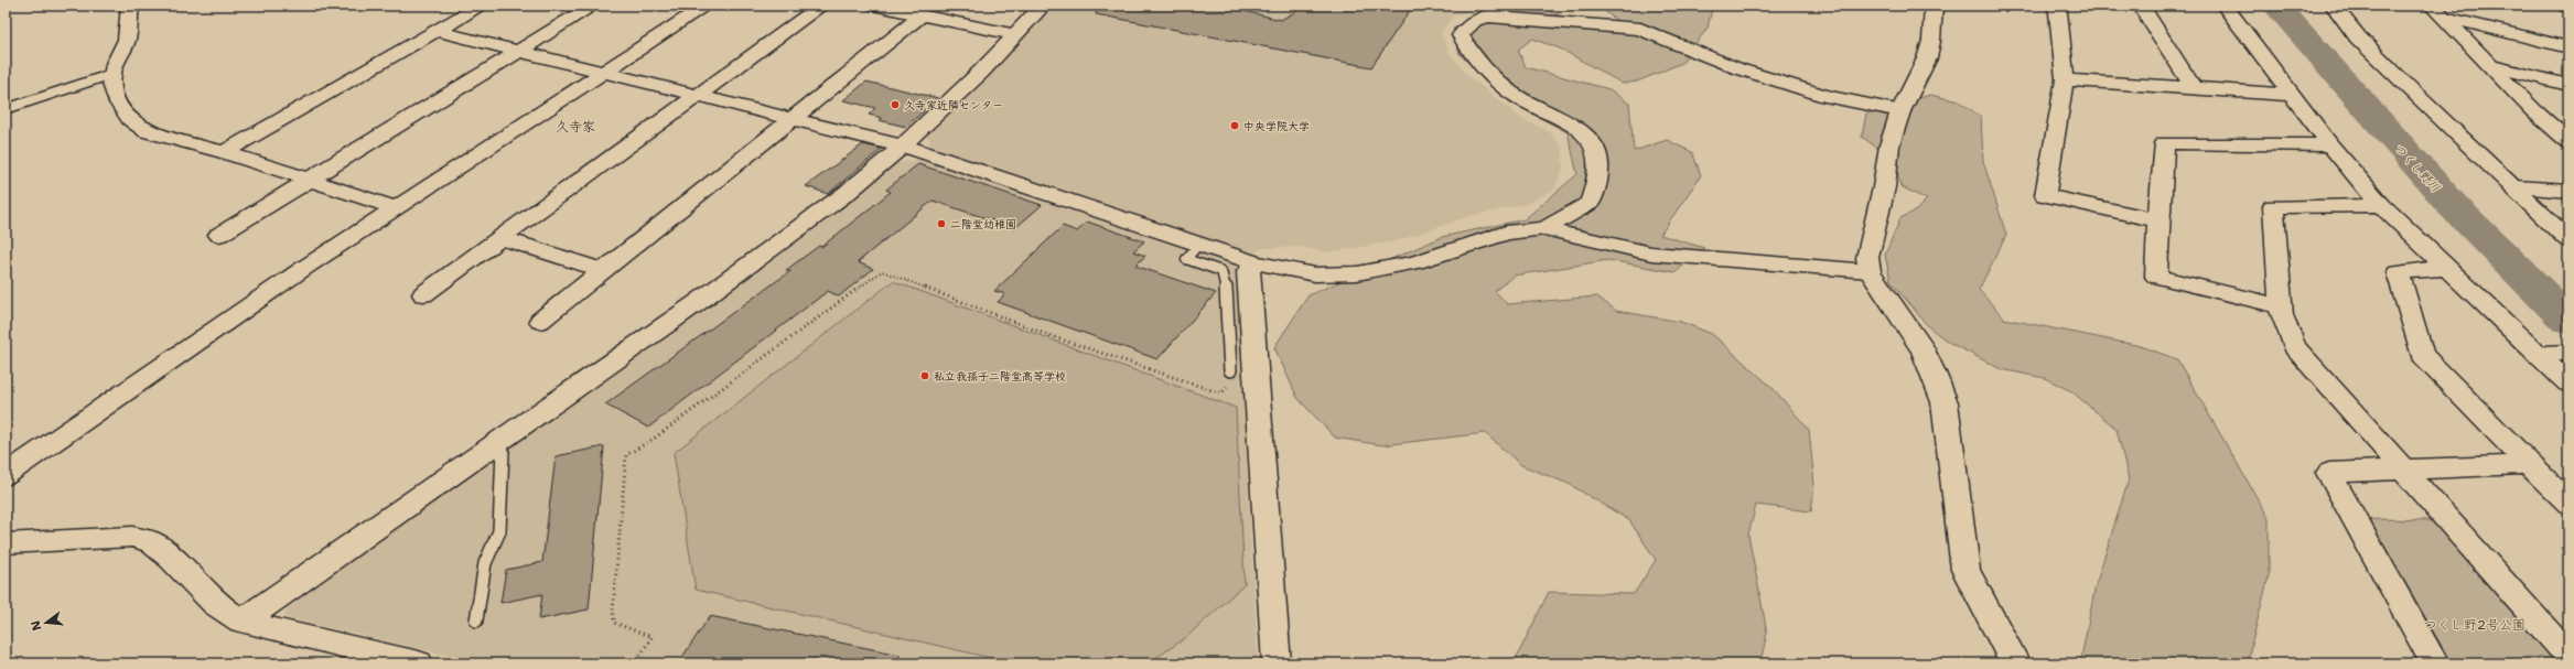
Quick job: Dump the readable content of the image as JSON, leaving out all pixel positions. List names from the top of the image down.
{
  "districts": ["久寺家"],
  "water": ["つくし野川"],
  "parks": ["つくし野2号公園"],
  "places": [
    "久寺家近隣センター",
    "中央学院大学",
    "二階堂幼稚園",
    "私立我孫子二階堂高等学校"
  ],
  "north": "left"
}
